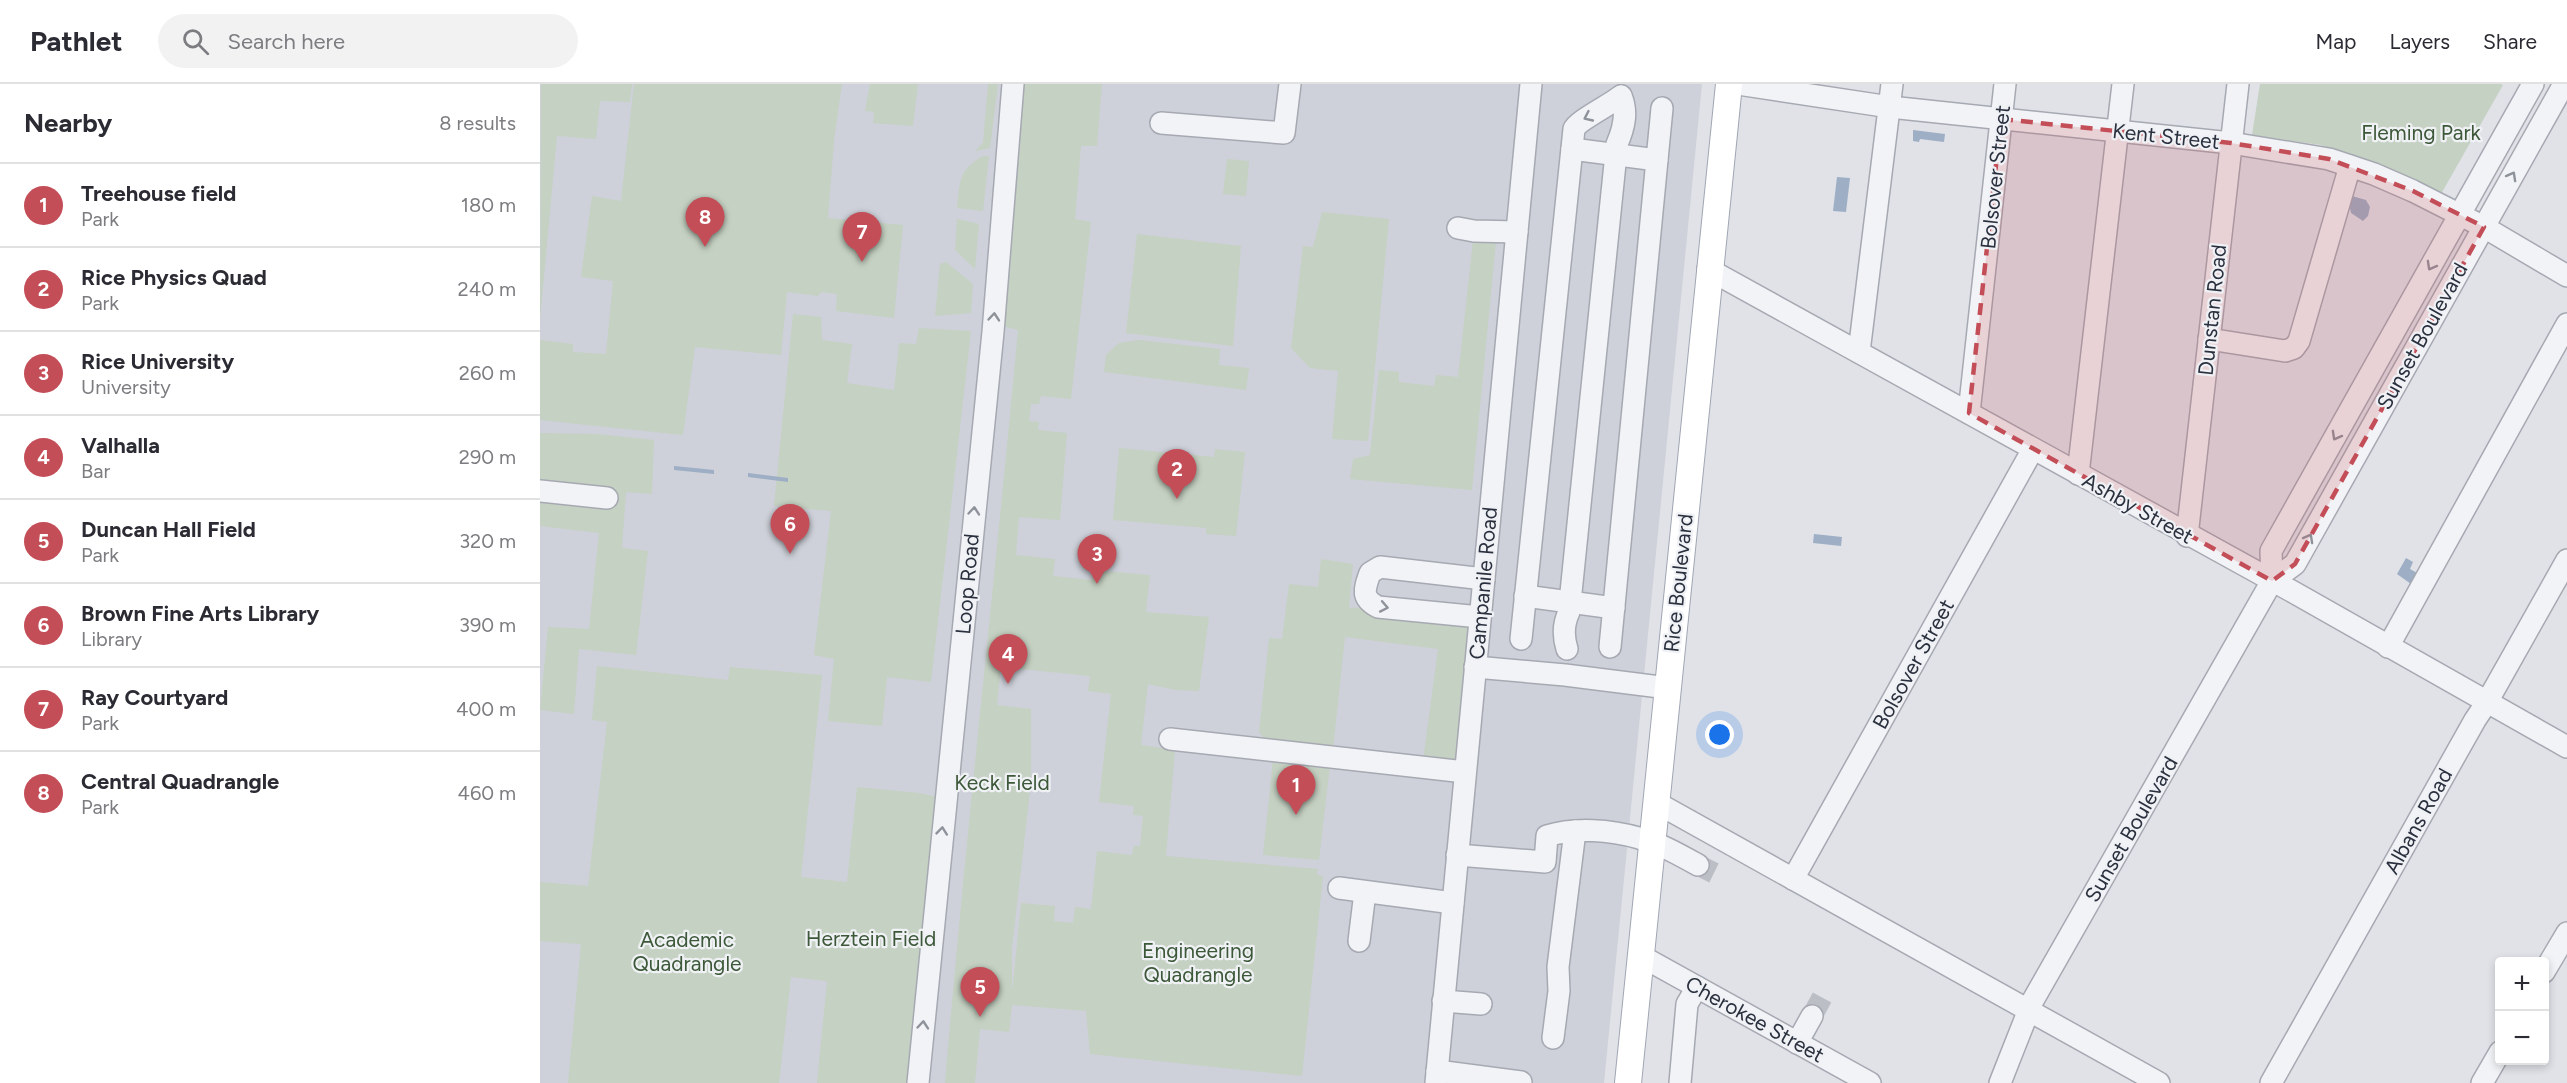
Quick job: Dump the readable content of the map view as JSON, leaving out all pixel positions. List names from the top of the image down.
{
  "streets": {
    "main road": ["Rice Boulevard"],
    "street": [
      "Kent Street",
      "Bolsover Street",
      "Dunstan Road",
      "Sunset Boulevard",
      "Ashby Street",
      "Campanile Road",
      "Loop Road",
      "Albans Road",
      "Cherokee Street"
    ]
  },
  "crossings": [
    ["Kent Street", "Bolsover Street"],
    ["Kent Street", "Dunstan Road"],
    ["Kent Street", "Sunset Boulevard"],
    ["Bolsover Street", "Ashby Street"],
    ["Dunstan Road", "Ashby Street"],
    ["Sunset Boulevard", "Ashby Street"],
    ["Ashby Street", "Rice Boulevard"],
    ["Ashby Street", "Albans Road"],
    ["Rice Boulevard", "Cherokee Street"]
  ],
  "one_way": ["Loop Road"],
  "parks": [
    "Fleming Park",
    "Keck Field",
    "Herztein Field",
    "Academic Quadrangle",
    "Engineering Quadrangle"
  ],
  "page": {
    "header": "Pathlet",
    "search": "Search here",
    "nav": ["Map", "Layers", "Share"],
    "heading": ["Nearby", "8 results"],
    "list": [
      {
        "mark": "1",
        "name": "Treehouse field",
        "note": "Park",
        "value": "180 m"
      },
      {
        "mark": "2",
        "name": "Rice Physics Quad",
        "note": "Park",
        "value": "240 m"
      },
      {
        "mark": "3",
        "name": "Rice University",
        "note": "University",
        "value": "260 m"
      },
      {
        "mark": "4",
        "name": "Valhalla",
        "note": "Bar",
        "value": "290 m"
      },
      {
        "mark": "5",
        "name": "Duncan Hall Field",
        "note": "Park",
        "value": "320 m"
      },
      {
        "mark": "6",
        "name": "Brown Fine Arts Library",
        "note": "Library",
        "value": "390 m"
      },
      {
        "mark": "7",
        "name": "Ray Courtyard",
        "note": "Park",
        "value": "400 m"
      },
      {
        "mark": "8",
        "name": "Central Quadrangle",
        "note": "Park",
        "value": "460 m"
      }
    ],
    "pins": [
      "8",
      "7",
      "2",
      "6",
      "3",
      "4",
      "1",
      "5"
    ],
    "map_buttons": ["+", "−"]
  }
}
